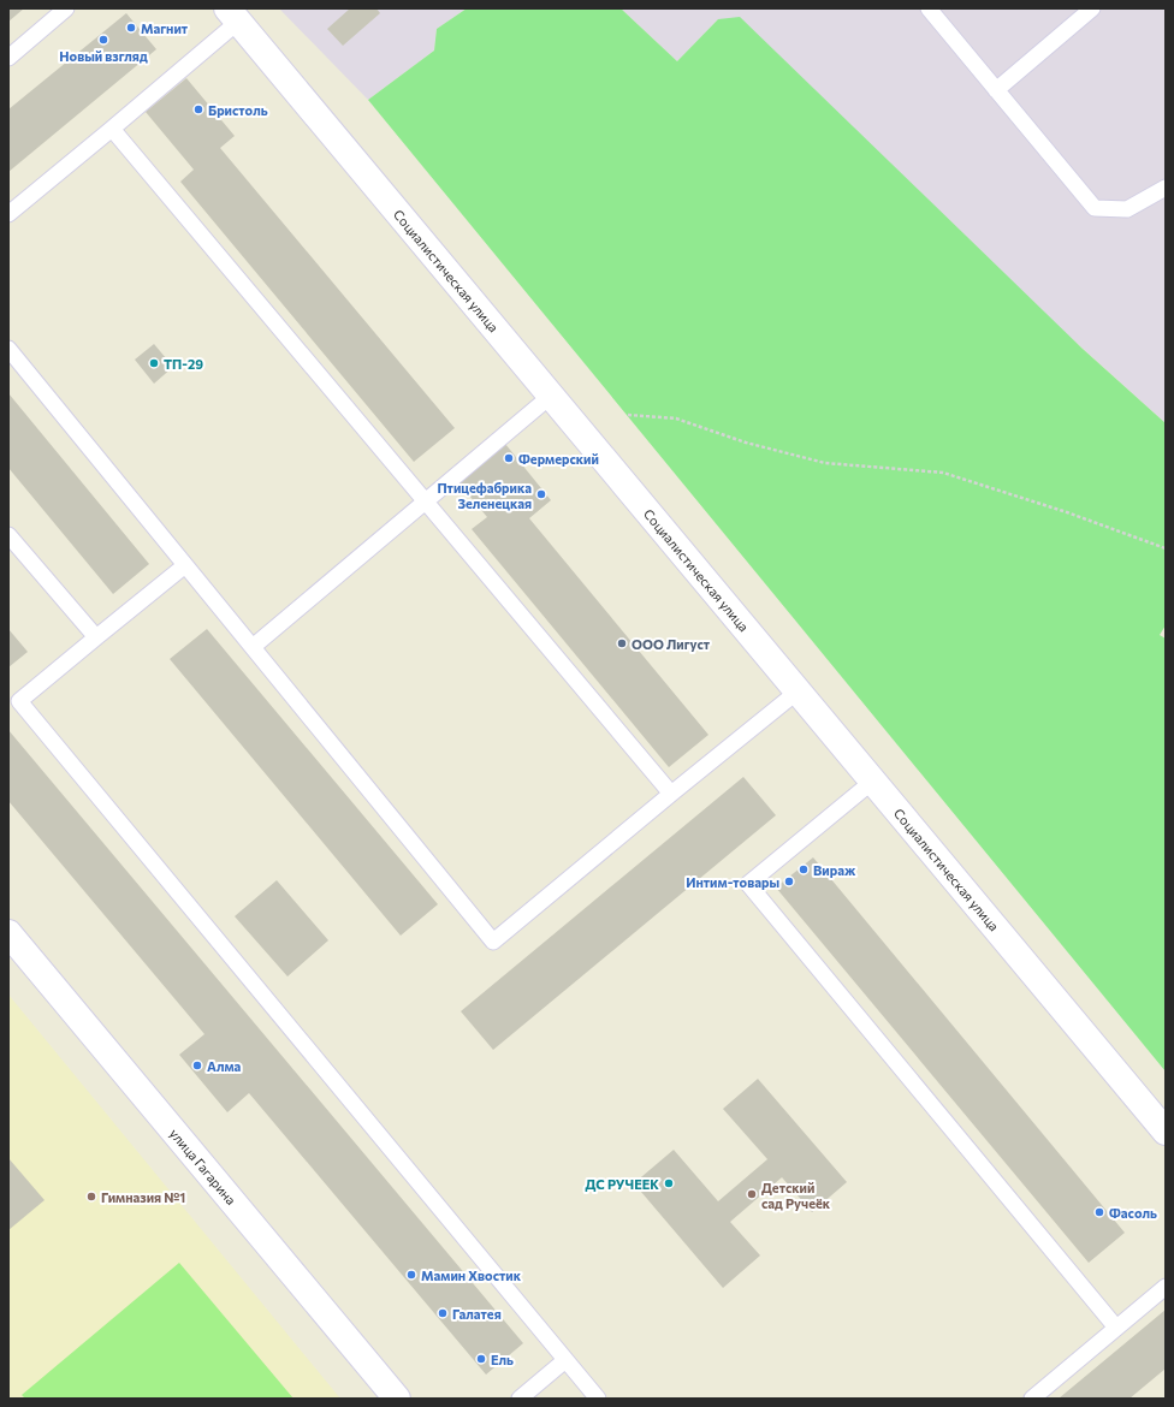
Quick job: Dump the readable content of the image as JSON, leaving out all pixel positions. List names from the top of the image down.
{
  "streets": {
    "main road": ["Социалистическая улица", "улица Гагарина"]
  },
  "places": [
    "Магнит",
    "Новый взгляд",
    "Бристоль",
    "ТП-29",
    "Фермерский",
    "Птицефабрика Зеленецкая",
    "ООО Лигуст",
    "Вираж",
    "Интим-товары",
    "Алма",
    "ДС РУЧЕЕК",
    "Детский сад Ручеёк",
    "Гимназия №1",
    "Фасоль",
    "Мамин Хвостик",
    "Галатея",
    "Ель"
  ]
}
